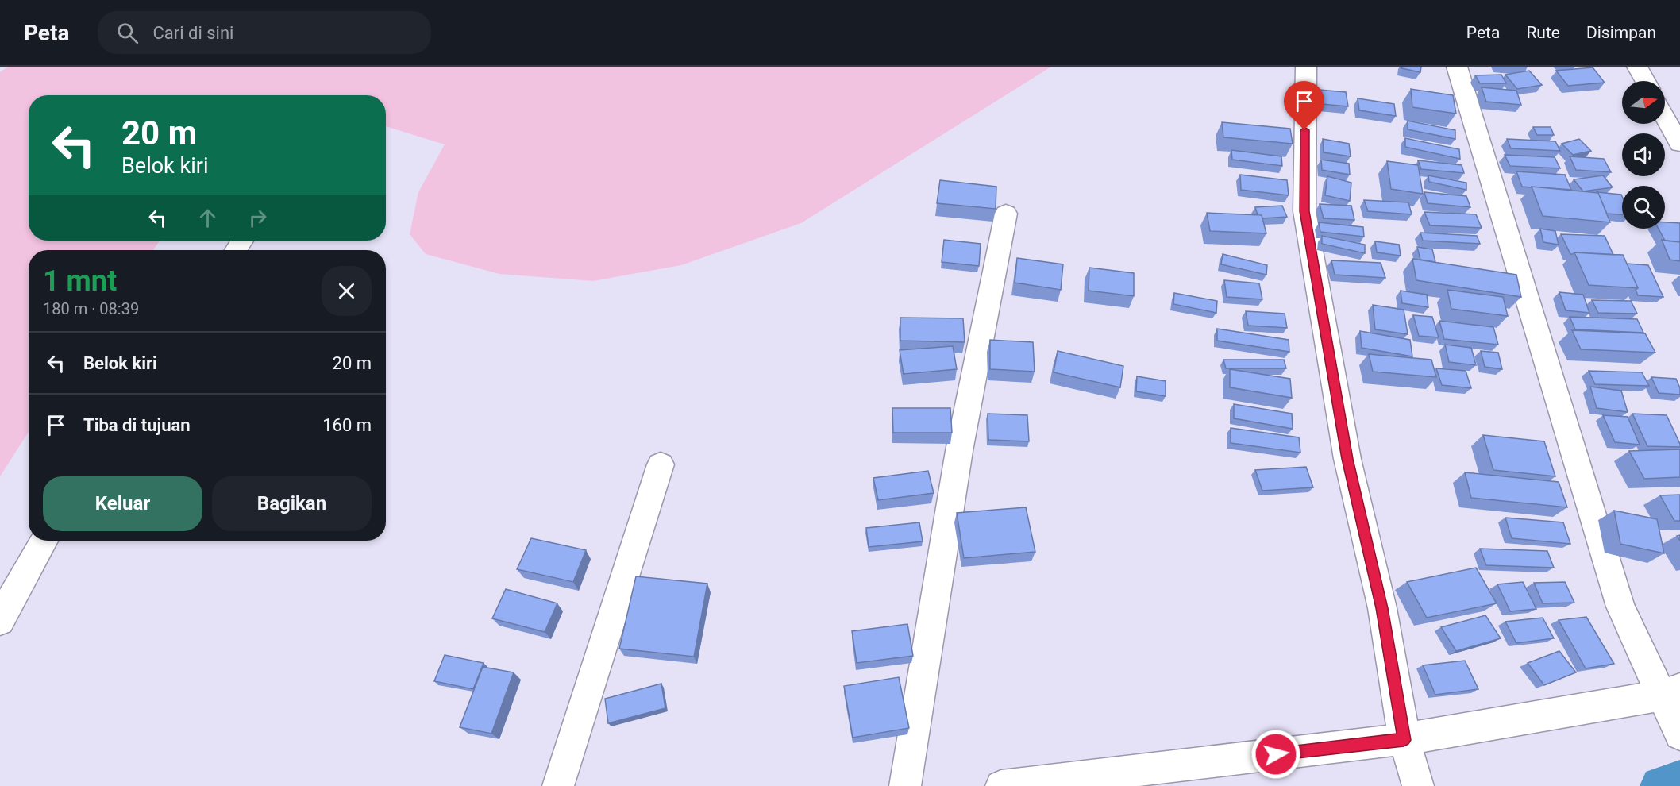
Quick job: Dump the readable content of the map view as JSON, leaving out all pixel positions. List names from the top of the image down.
{
  "north": "right",
  "page": {
    "header": "Peta",
    "search": "Cari di sini",
    "nav": ["Peta", "Rute", "Disimpan"],
    "turn": ["20 m", "Belok kiri"],
    "heading": ["1 mnt", "180 m · 08:39"],
    "list": [
      {
        "name": "Belok kiri",
        "value": "20 m"
      },
      {
        "name": "Tiba di tujuan",
        "value": "160 m"
      }
    ],
    "buttons": ["Keluar", "Bagikan"]
  }
}
